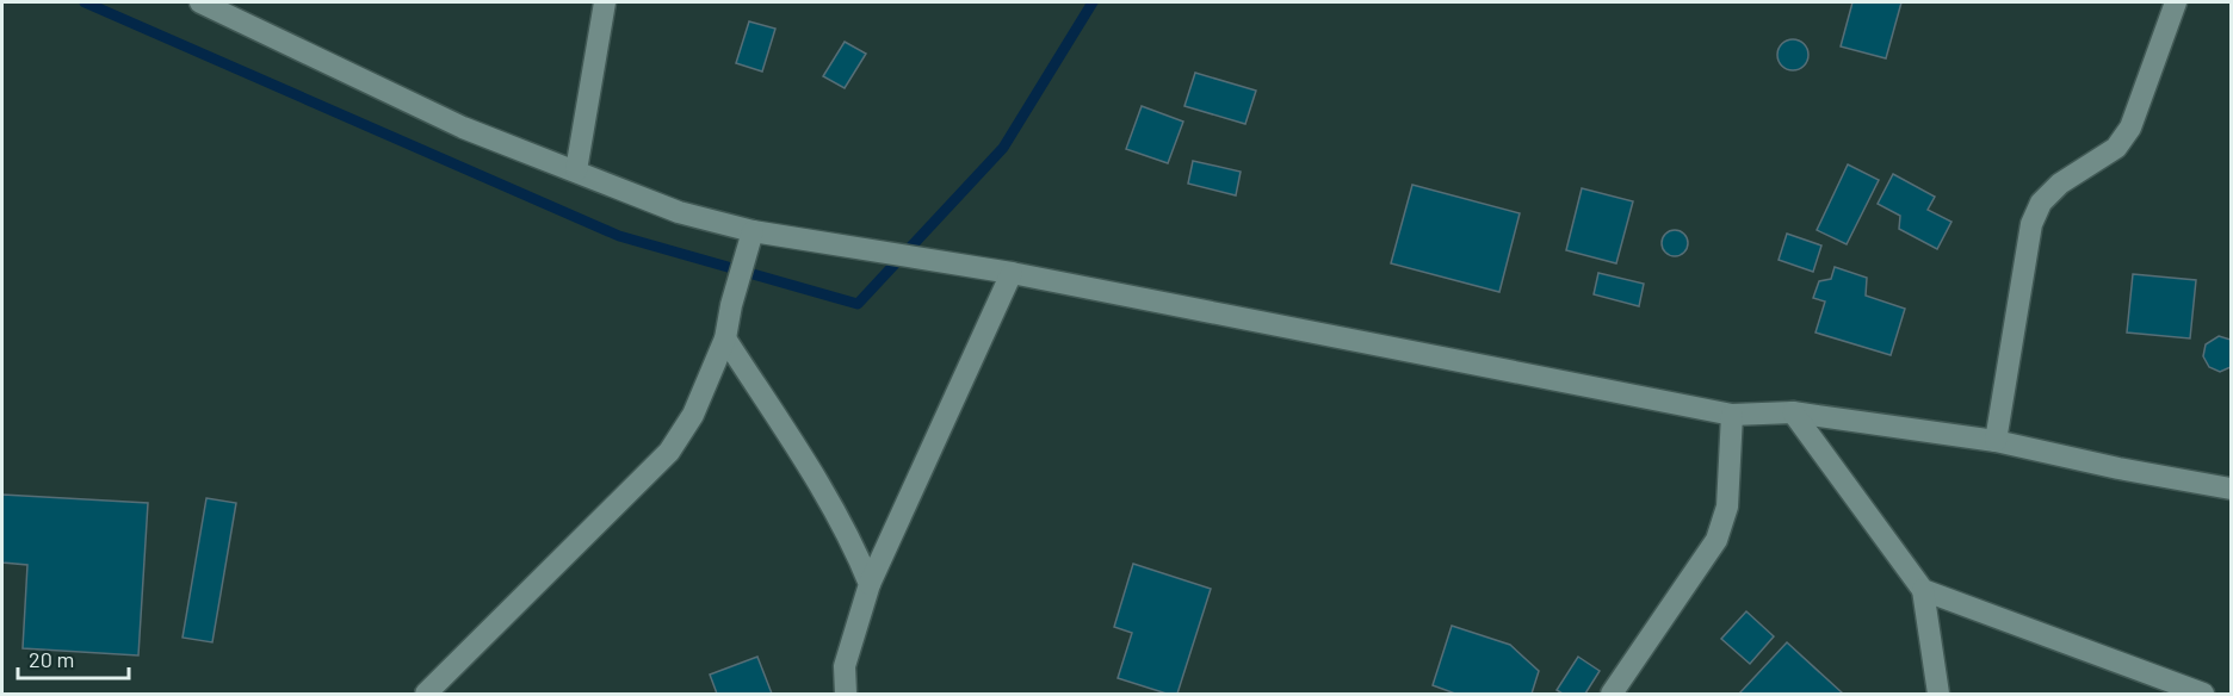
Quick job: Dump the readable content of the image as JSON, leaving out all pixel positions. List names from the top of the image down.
{
  "scale_bar": "20 m"
}
